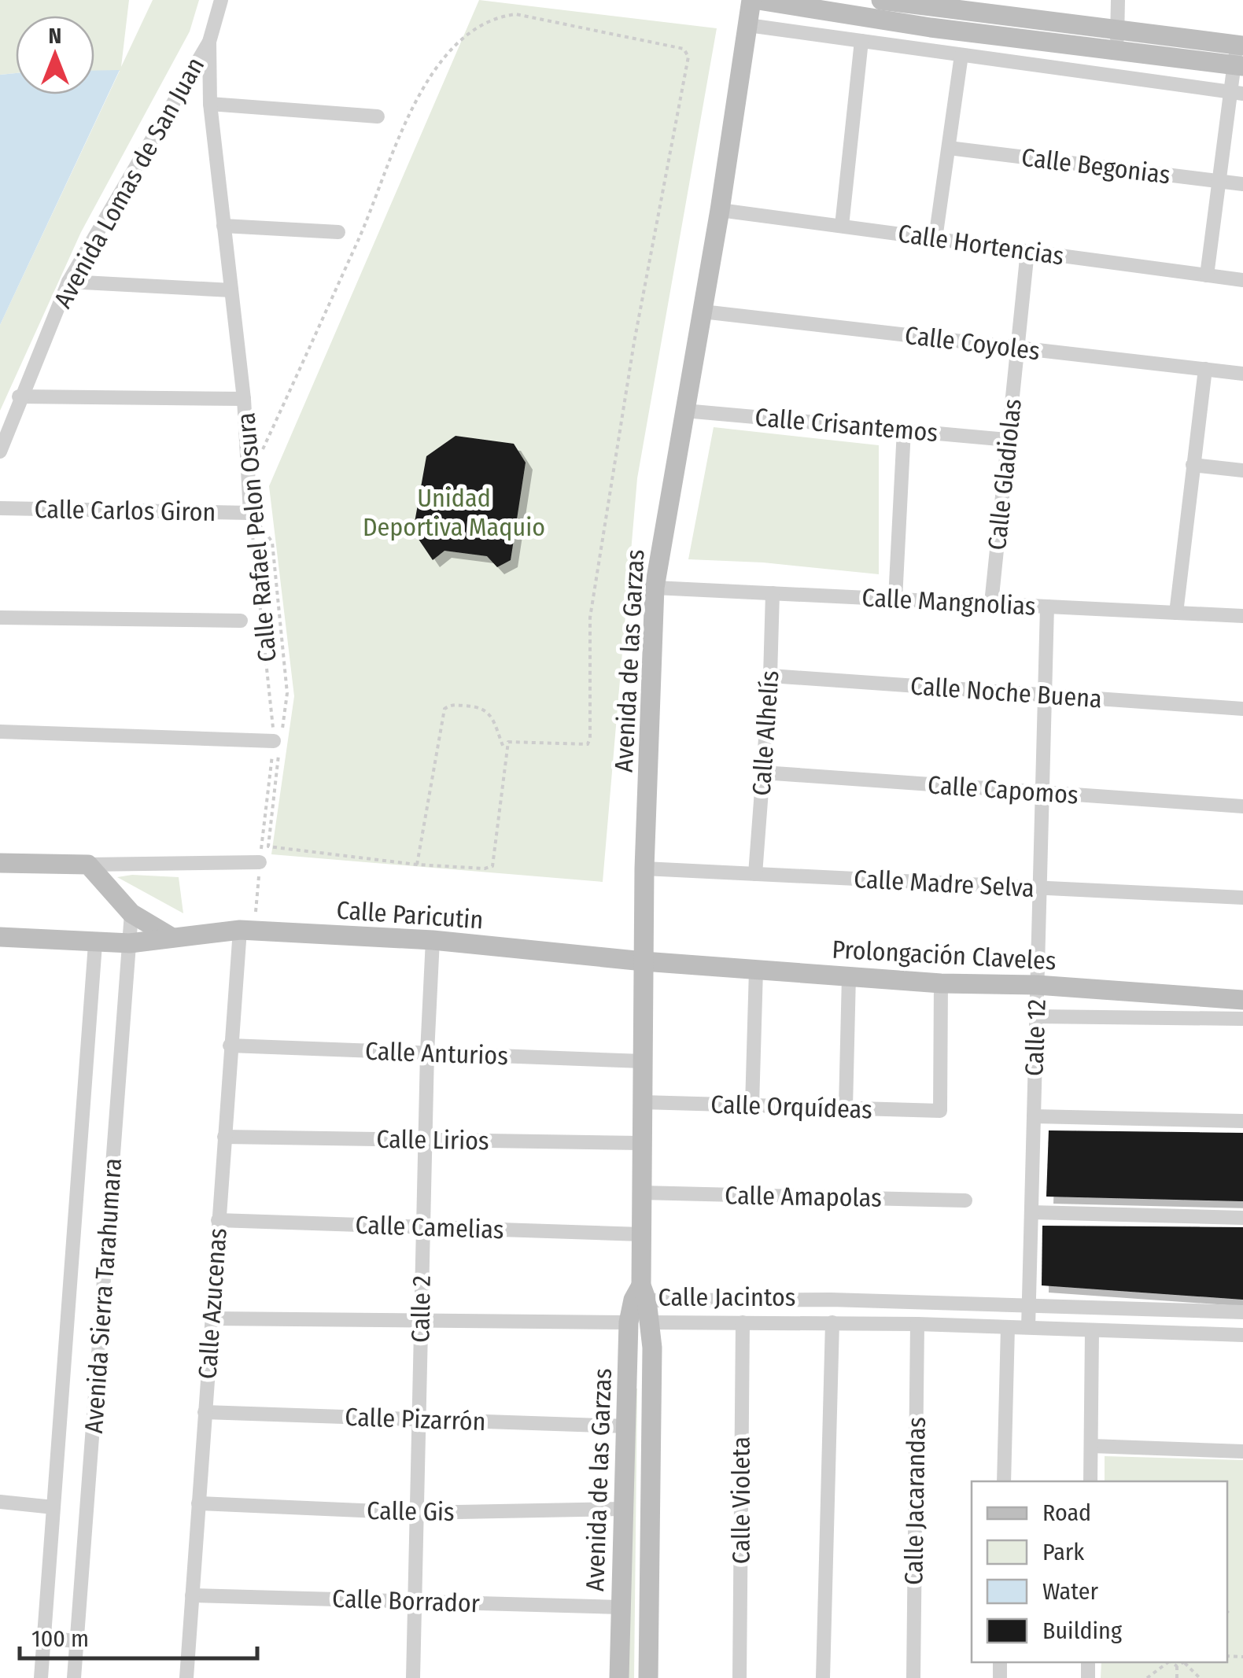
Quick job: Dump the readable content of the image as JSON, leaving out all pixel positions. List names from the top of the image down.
{
  "streets": {
    "street": [
      "Calle Begonias",
      "Avenida Lomas de San Juan",
      "Calle Hortencias",
      "Calle Coyoles",
      "Calle Crisantemos",
      "Calle Gladiolas",
      "Calle Carlos Giron",
      "Calle Rafael Pelon Osura",
      "Calle Mangnolias",
      "Avenida de las Garzas",
      "Calle Noche Buena",
      "Calle Alhelís",
      "Calle Capomos",
      "Calle Madre Selva",
      "Calle Paricutin",
      "Prolongación Claveles",
      "Calle 12",
      "Calle Anturios",
      "Calle Orquídeas",
      "Calle Lirios",
      "Calle Amapolas",
      "Calle Camelias",
      "Avenida Sierra Tarahumara",
      "Calle Jacintos",
      "Calle Azucenas",
      "Calle 2",
      "Calle Pizarrón",
      "Calle Violeta",
      "Calle Jacarandas",
      "Calle Gis",
      "Calle Borrador"
    ]
  },
  "crossings": [
    ["Avenida Lomas de San Juan", "Calle Rafael Pelon Osura"],
    ["Calle Hortencias", "Calle Gladiolas"],
    ["Calle Hortencias", "Avenida de las Garzas"],
    ["Calle Coyoles", "Calle Gladiolas"],
    ["Calle Coyoles", "Avenida de las Garzas"],
    ["Calle Crisantemos", "Calle Gladiolas"],
    ["Calle Crisantemos", "Avenida de las Garzas"],
    ["Calle Gladiolas", "Calle Mangnolias"],
    ["Calle Carlos Giron", "Calle Rafael Pelon Osura"],
    ["Calle Rafael Pelon Osura", "Calle Paricutin"],
    ["Calle Rafael Pelon Osura", "Calle Azucenas"],
    ["Calle Mangnolias", "Avenida de las Garzas"],
    ["Calle Mangnolias", "Calle Alhelís"],
    ["Calle Mangnolias", "Calle 12"],
    ["Avenida de las Garzas", "Calle Madre Selva"],
    ["Avenida de las Garzas", "Calle Paricutin"],
    ["Avenida de las Garzas", "Prolongación Claveles"],
    ["Avenida de las Garzas", "Calle Anturios"],
    ["Avenida de las Garzas", "Calle Orquídeas"],
    ["Avenida de las Garzas", "Calle Lirios"],
    ["Avenida de las Garzas", "Calle Amapolas"],
    ["Avenida de las Garzas", "Calle Camelias"],
    ["Avenida de las Garzas", "Calle Jacintos"],
    ["Avenida de las Garzas", "Calle Pizarrón"],
    ["Avenida de las Garzas", "Calle Gis"],
    ["Avenida de las Garzas", "Calle Borrador"],
    ["Calle Noche Buena", "Calle Alhelís"],
    ["Calle Noche Buena", "Calle 12"],
    ["Calle Alhelís", "Calle Capomos"],
    ["Calle Alhelís", "Calle Madre Selva"],
    ["Calle Capomos", "Calle 12"],
    ["Calle Madre Selva", "Calle 12"],
    ["Calle Paricutin", "Prolongación Claveles"],
    ["Calle Paricutin", "Avenida Sierra Tarahumara"],
    ["Calle Paricutin", "Calle Azucenas"],
    ["Calle Paricutin", "Calle 2"],
    ["Prolongación Claveles", "Calle 12"],
    ["Prolongación Claveles", "Calle Orquídeas"],
    ["Calle 12", "Calle Jacintos"],
    ["Calle Anturios", "Calle Azucenas"],
    ["Calle Anturios", "Calle 2"],
    ["Calle Lirios", "Calle Azucenas"],
    ["Calle Lirios", "Calle 2"],
    ["Calle Camelias", "Calle Azucenas"],
    ["Calle Camelias", "Calle 2"],
    ["Calle Jacintos", "Calle Azucenas"],
    ["Calle Jacintos", "Calle 2"],
    ["Calle Jacintos", "Calle Violeta"],
    ["Calle Jacintos", "Calle Jacarandas"],
    ["Calle Azucenas", "Calle Pizarrón"],
    ["Calle Azucenas", "Calle Gis"],
    ["Calle Azucenas", "Calle Borrador"],
    ["Calle 2", "Calle Pizarrón"],
    ["Calle 2", "Calle Gis"],
    ["Calle 2", "Calle Borrador"]
  ],
  "parks": ["Unidad Deportiva Maquio"],
  "legend": [
    "Road",
    "Park",
    "Water",
    "Building"
  ],
  "scale_bar": "100 m",
  "north": "top"
}
